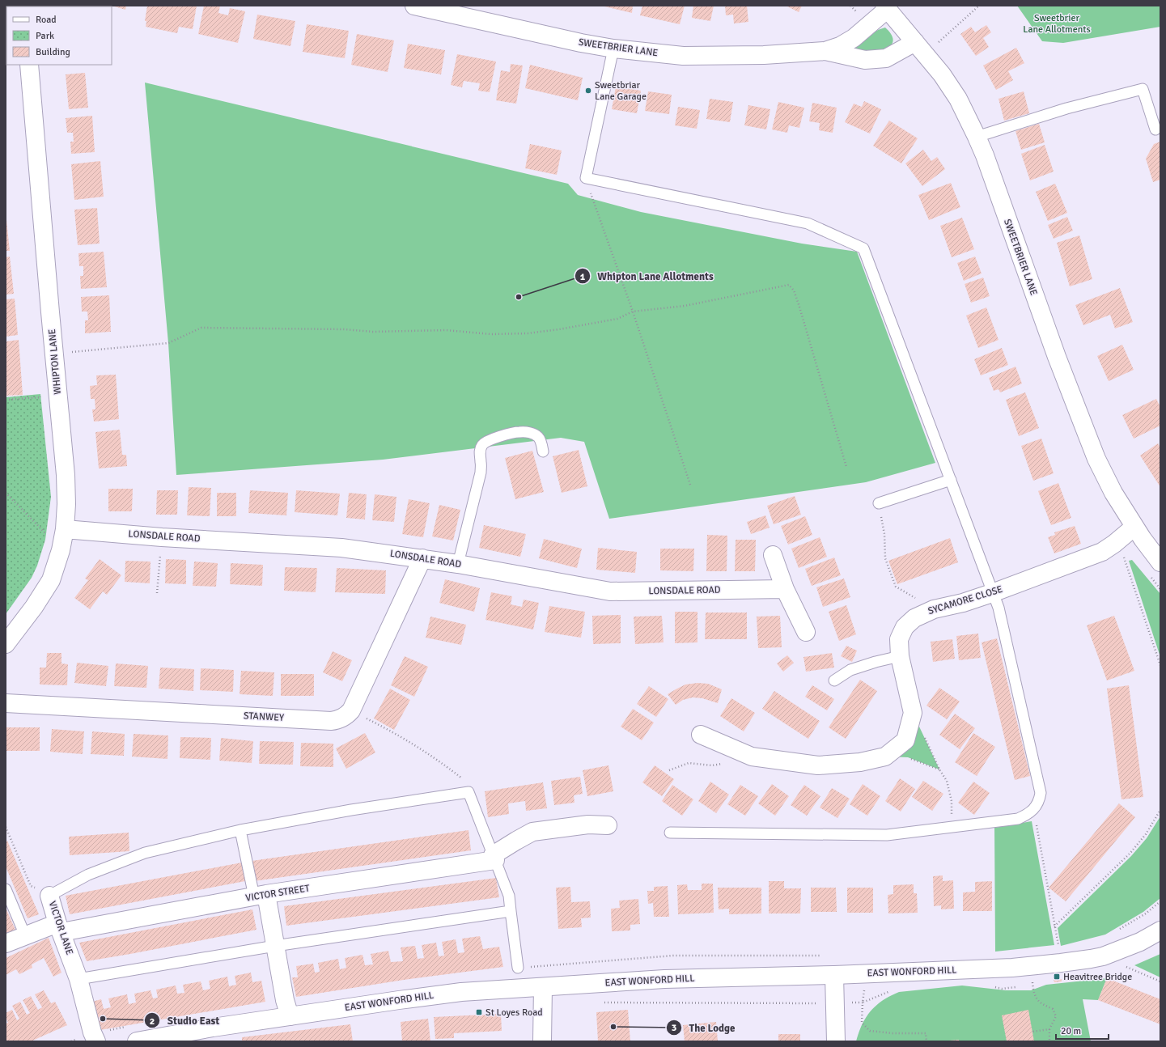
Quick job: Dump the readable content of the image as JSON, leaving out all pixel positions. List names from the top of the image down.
{
  "streets": {
    "street": [
      "SWEETBRIER LANE",
      "WHIPTON LANE",
      "LONSDALE ROAD",
      "SYCAMORE CLOSE",
      "STANWEY",
      "VICTOR STREET",
      "VICTOR LANE",
      "EAST WONFORD HILL"
    ]
  },
  "crossings": [
    ["SWEETBRIER LANE", "SYCAMORE CLOSE"],
    ["WHIPTON LANE", "LONSDALE ROAD"],
    ["LONSDALE ROAD", "STANWEY"],
    ["VICTOR STREET", "VICTOR LANE"]
  ],
  "parks": ["Sweetbrier Lane Allotments"],
  "places": {
    "other": [
      "Sweetbriar Lane Garage",
      "Whipton Lane Allotments",
      "Studio East",
      "The Lodge"
    ],
    "transit": ["Heavitree Bridge", "St Loyes Road"]
  },
  "legend": ["Road", "Park", "Building"],
  "scale_bar": "20 m"
}
